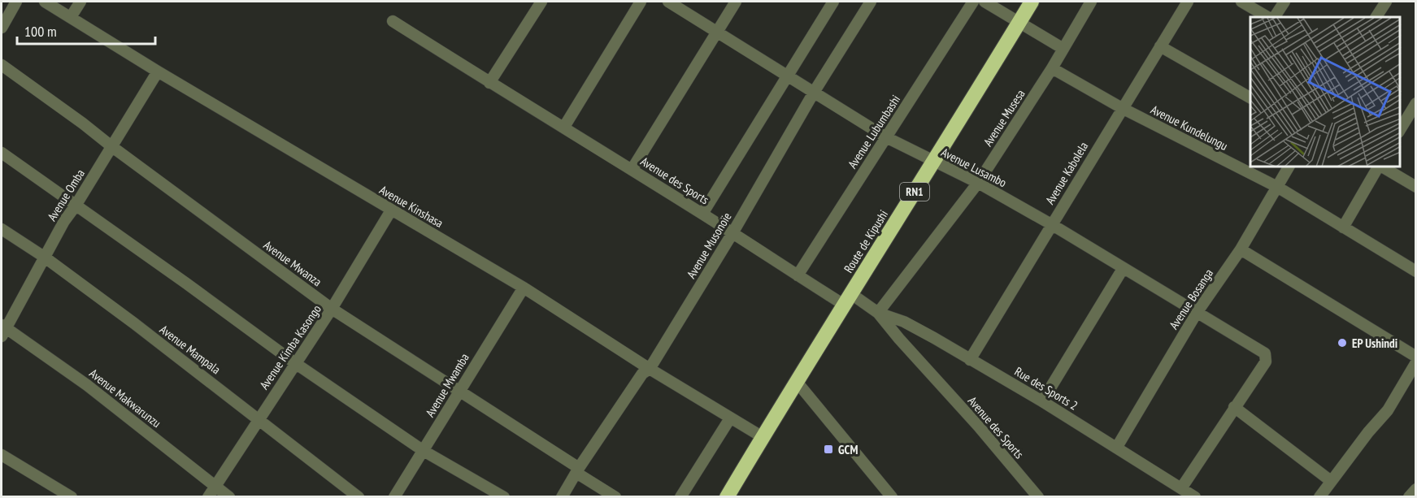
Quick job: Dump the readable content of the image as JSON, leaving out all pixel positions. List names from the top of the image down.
{
  "streets": {
    "highway": ["RN1", "Route de Kipushi"],
    "street": [
      "Avenue Musesa",
      "Avenue Kundelungu",
      "Avenue Lubumbashi",
      "Avenue Lusambo",
      "Avenue Kabolela",
      "Avenue des Sports",
      "Avenue Omba",
      "Avenue Kinshasa",
      "Avenue Musonoïe",
      "Avenue Mwanza",
      "Avenue Bosanga",
      "Avenue Kimba Kasongo",
      "Avenue Mampala",
      "Avenue Mwamba",
      "Rue des Sports 2",
      "Avenue Makwarunzu"
    ]
  },
  "crossings": [
    ["Avenue Musesa", "Avenue Kundelungu"],
    ["Avenue Musesa", "Avenue Lusambo"],
    ["Avenue Musesa", "Avenue des Sports"],
    ["Avenue Musesa", "Rue des Sports 2"],
    ["Avenue Kundelungu", "Avenue Kabolela"],
    ["Avenue Kundelungu", "Avenue Bosanga"],
    ["Avenue Lubumbashi", "Avenue Lusambo"],
    ["Avenue Lubumbashi", "Avenue des Sports"],
    ["Avenue Lusambo", "Avenue Kabolela"],
    ["Avenue Lusambo", "Route de Kipushi"],
    ["Avenue Lusambo", "Avenue Musonoïe"],
    ["Avenue Lusambo", "Avenue Bosanga"],
    ["Avenue Kabolela", "Rue des Sports 2"],
    ["Avenue des Sports", "Route de Kipushi"],
    ["Avenue des Sports", "Avenue Musonoïe"],
    ["Avenue des Sports", "Rue des Sports 2"],
    ["Avenue Omba", "Avenue Kinshasa"],
    ["Avenue Omba", "Avenue Mwanza"],
    ["Avenue Omba", "Avenue Mampala"],
    ["Avenue Omba", "Avenue Makwarunzu"],
    ["Avenue Kinshasa", "Route de Kipushi"],
    ["Avenue Kinshasa", "Avenue Musonoïe"],
    ["Avenue Kinshasa", "Avenue Kimba Kasongo"],
    ["Avenue Kinshasa", "Avenue Mwamba"],
    ["Avenue Musonoïe", "Avenue Mwanza"],
    ["Avenue Mwanza", "Avenue Kimba Kasongo"],
    ["Avenue Mwanza", "Avenue Mwamba"],
    ["Avenue Bosanga", "Rue des Sports 2"],
    ["Avenue Kimba Kasongo", "Avenue Mampala"],
    ["Avenue Kimba Kasongo", "Avenue Makwarunzu"]
  ],
  "places": {
    "other": ["EP Ushindi"],
    "transit": ["GCM"]
  },
  "scale_bar": "100 m"
}
